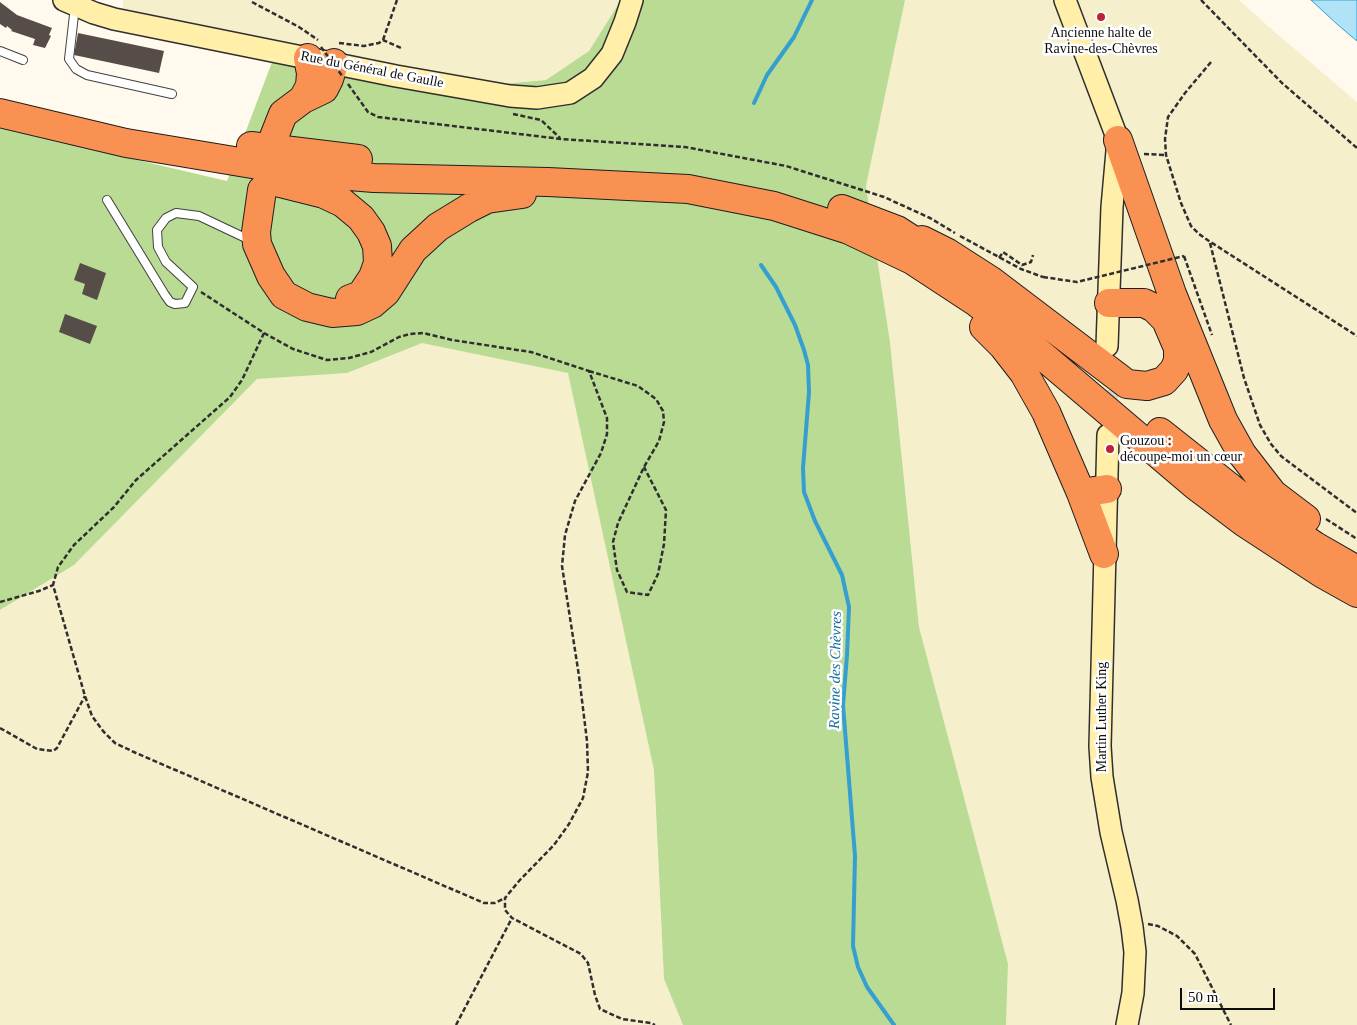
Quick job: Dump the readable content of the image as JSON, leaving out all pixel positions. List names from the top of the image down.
{
  "streets": {
    "street": ["Rue du Général de Gaulle", "Martin Luther King"]
  },
  "water": ["Ravine des Chèvres"],
  "places": ["Ancienne halte de Ravine-des-Chèvres", "Gouzou : découpe-moi un cœur"],
  "scale_bar": "50 m"
}
